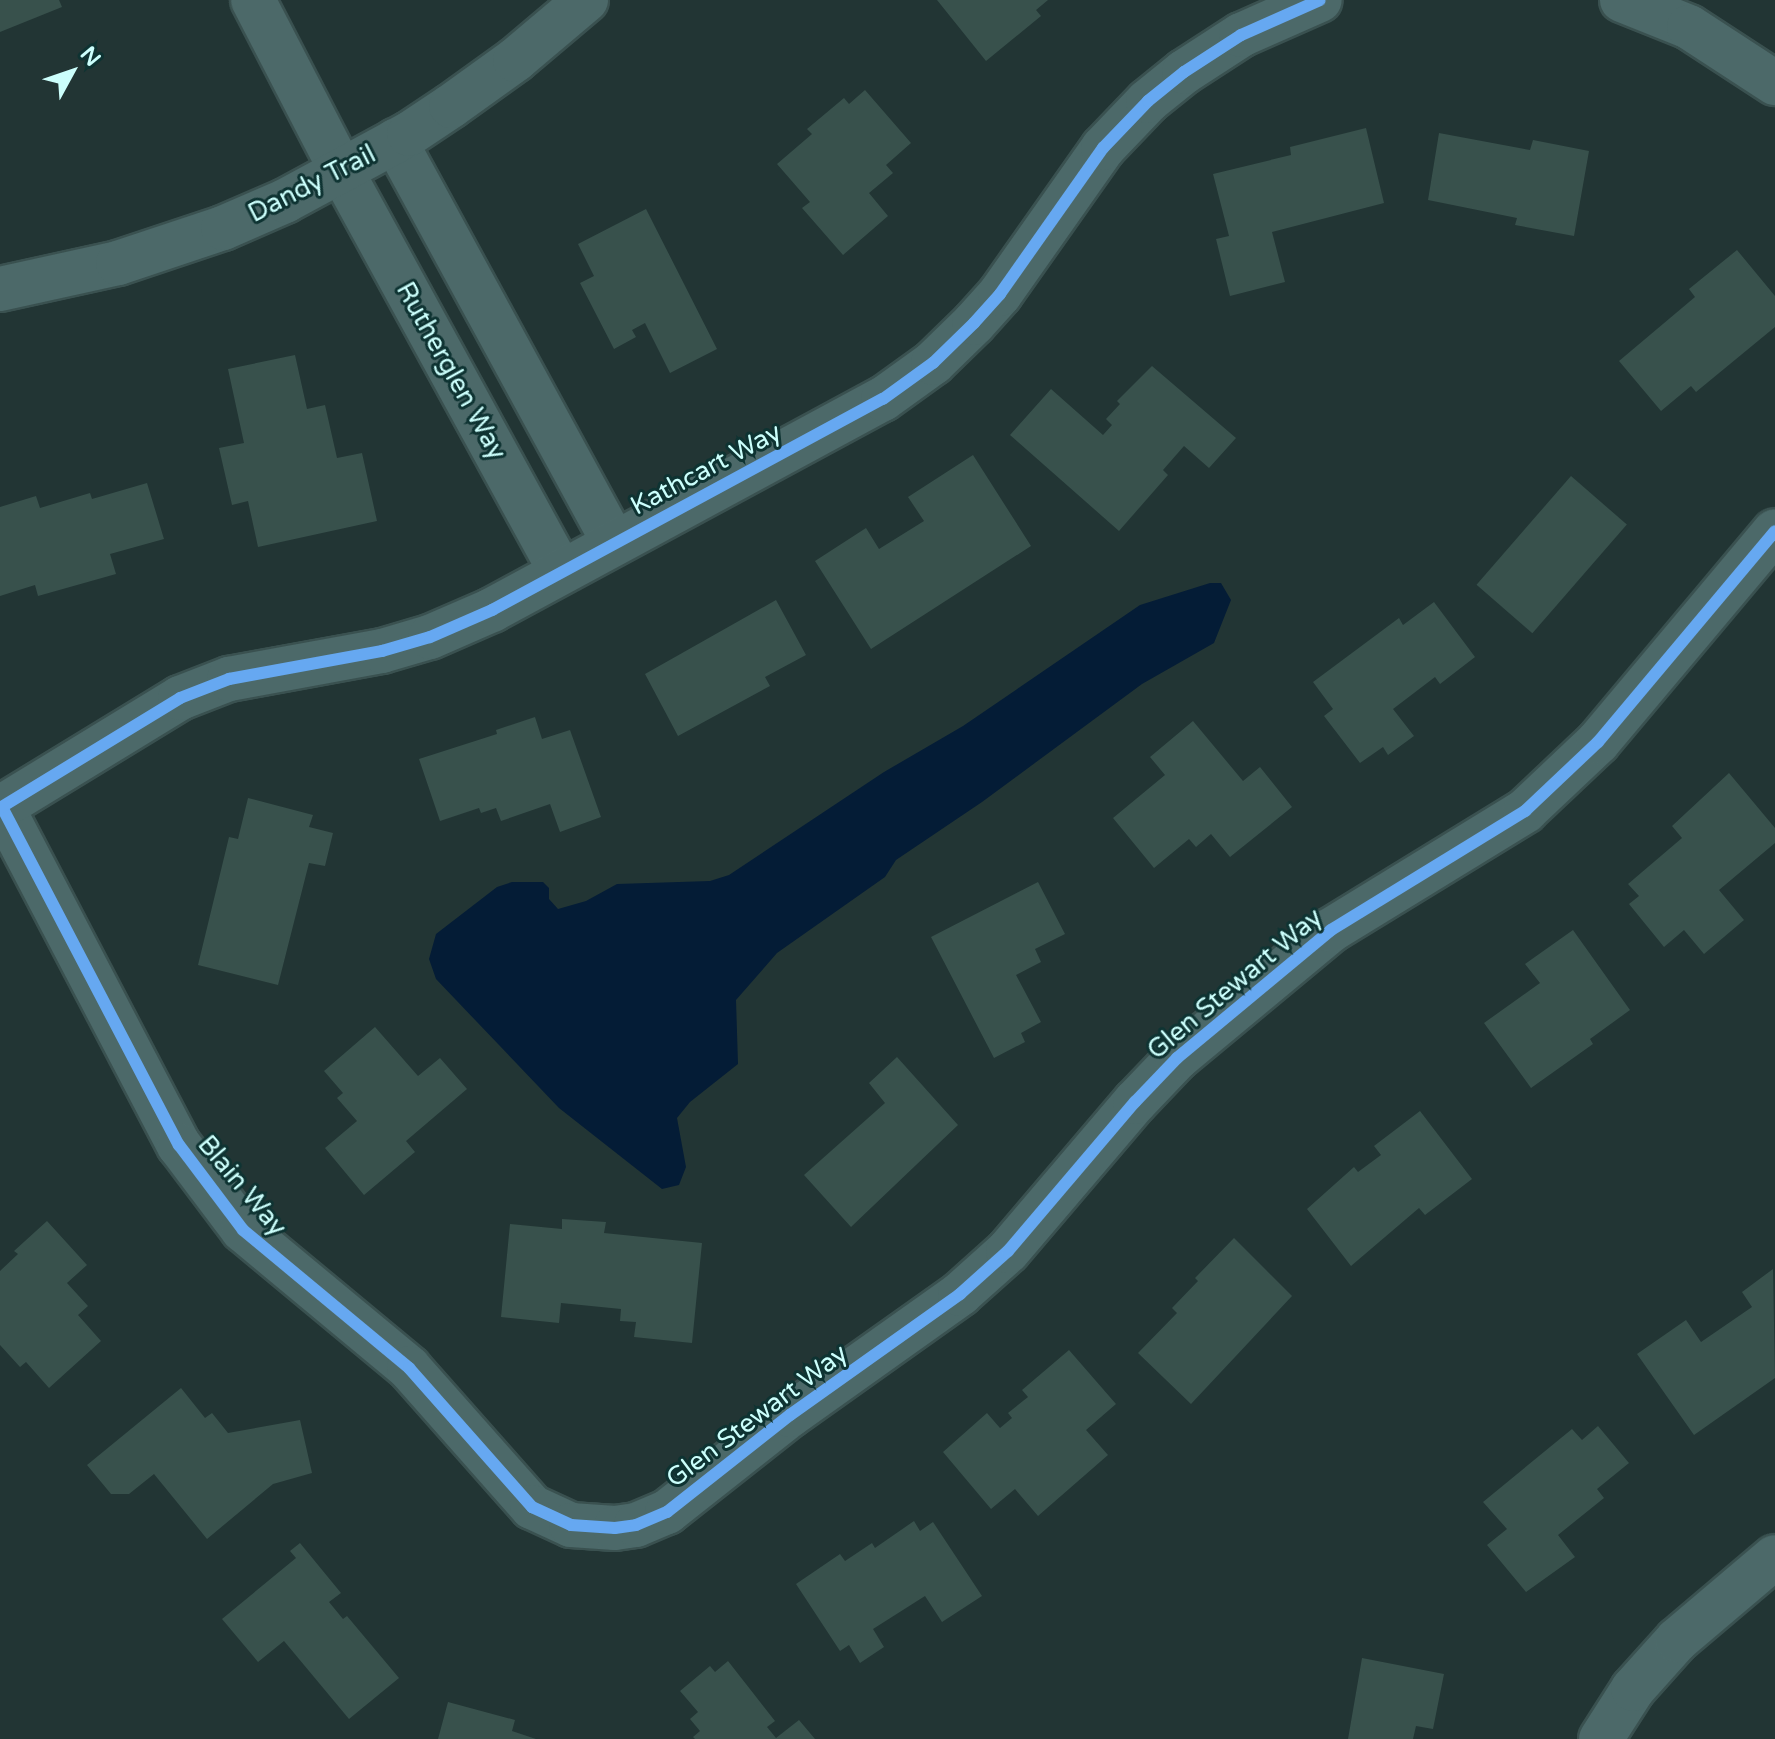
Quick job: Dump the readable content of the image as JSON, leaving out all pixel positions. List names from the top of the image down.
{
  "streets": {
    "street": [
      "Dandy Trail",
      "Rutherglen Way",
      "Kathcart Way",
      "Glen Stewart Way",
      "Blain Way"
    ]
  },
  "crossings": [
    ["Dandy Trail", "Rutherglen Way"],
    ["Rutherglen Way", "Kathcart Way"],
    ["Kathcart Way", "Blain Way"],
    ["Glen Stewart Way", "Blain Way"]
  ],
  "north": "top right"
}
